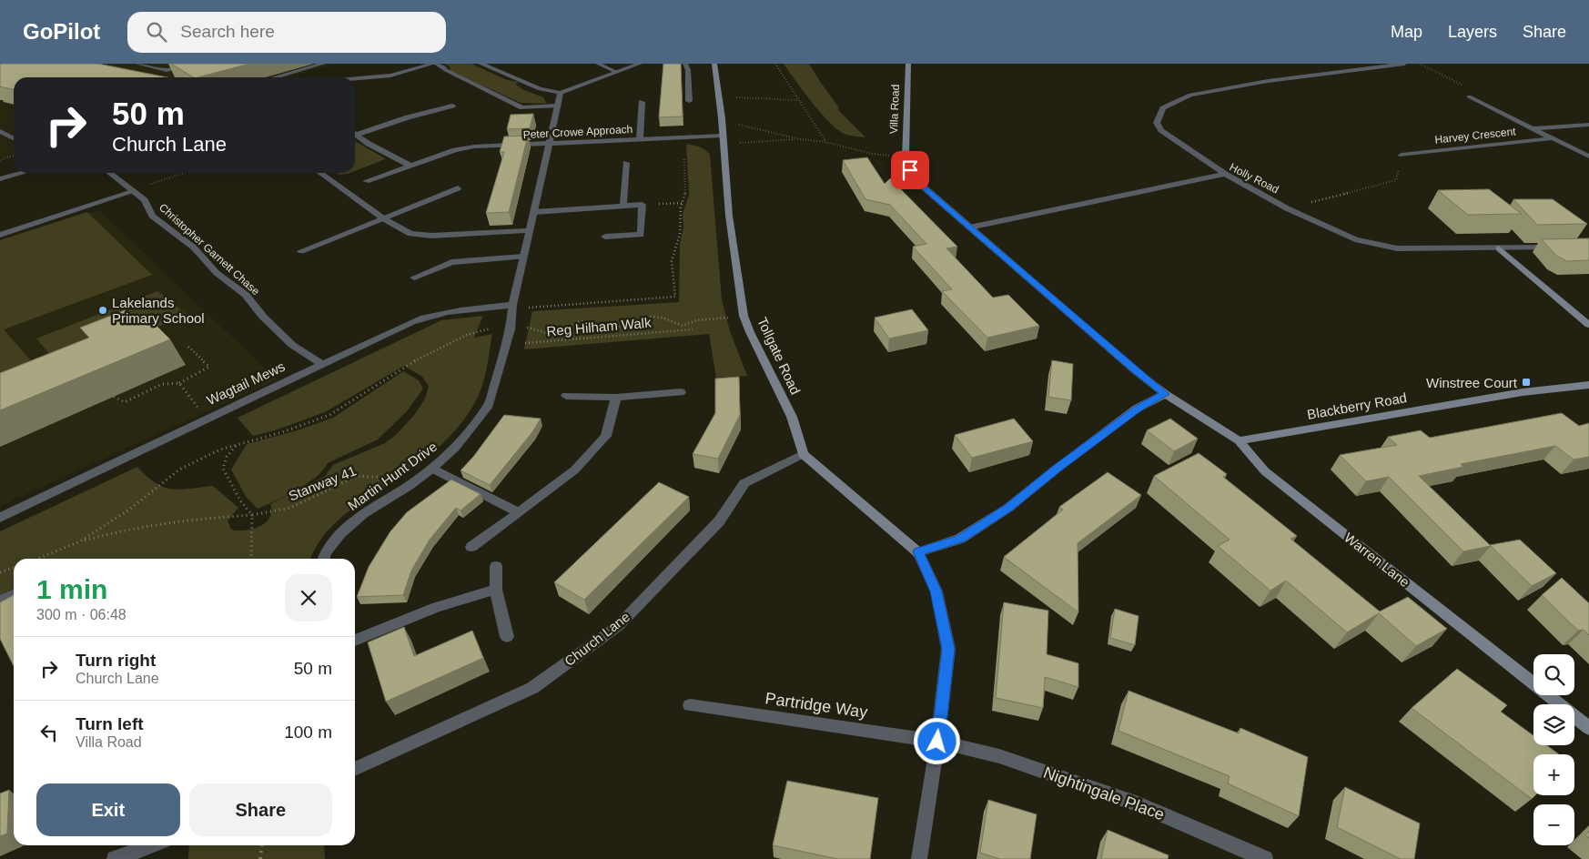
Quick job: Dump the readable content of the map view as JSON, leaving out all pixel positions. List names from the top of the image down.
{
  "streets": {
    "street": [
      "Villa Road",
      "Peter Crowe Approach",
      "Harvey Crescent",
      "Holly Road",
      "Christopher Garnett Chase",
      "Tollgate Road",
      "Wagtail Mews",
      "Blackberry Road",
      "Martin Hunt Drive",
      "Warren Lane",
      "Church Lane",
      "Partridge Way",
      "Nightingale Place"
    ],
    "path": ["Reg Hilham Walk", "Stanway 41"]
  },
  "crossings": [
    ["Villa Road", "Holly Road"],
    ["Villa Road", "Warren Lane"],
    ["Peter Crowe Approach", "Tollgate Road"],
    ["Peter Crowe Approach", "Martin Hunt Drive"],
    ["Christopher Garnett Chase", "Wagtail Mews"],
    ["Reg Hilham Walk", "Martin Hunt Drive"],
    ["Tollgate Road", "Church Lane"],
    ["Wagtail Mews", "Martin Hunt Drive"],
    ["Blackberry Road", "Warren Lane"],
    ["Martin Hunt Drive", "Stanway 41"],
    ["Partridge Way", "Nightingale Place"]
  ],
  "places": {
    "other": ["Lakelands Primary School"],
    "transit": ["Winstree Court"]
  },
  "page": {
    "header": "GoPilot",
    "search": "Search here",
    "nav": ["Map", "Layers", "Share"],
    "turn": ["50 m", "Church Lane"],
    "heading": ["1 min", "300 m · 06:48"],
    "list": [
      {
        "name": "Turn right",
        "note": "Church Lane",
        "value": "50 m"
      },
      {
        "name": "Turn left",
        "note": "Villa Road",
        "value": "100 m"
      }
    ],
    "map_buttons": ["+", "−"],
    "buttons": ["Exit", "Share"]
  }
}
